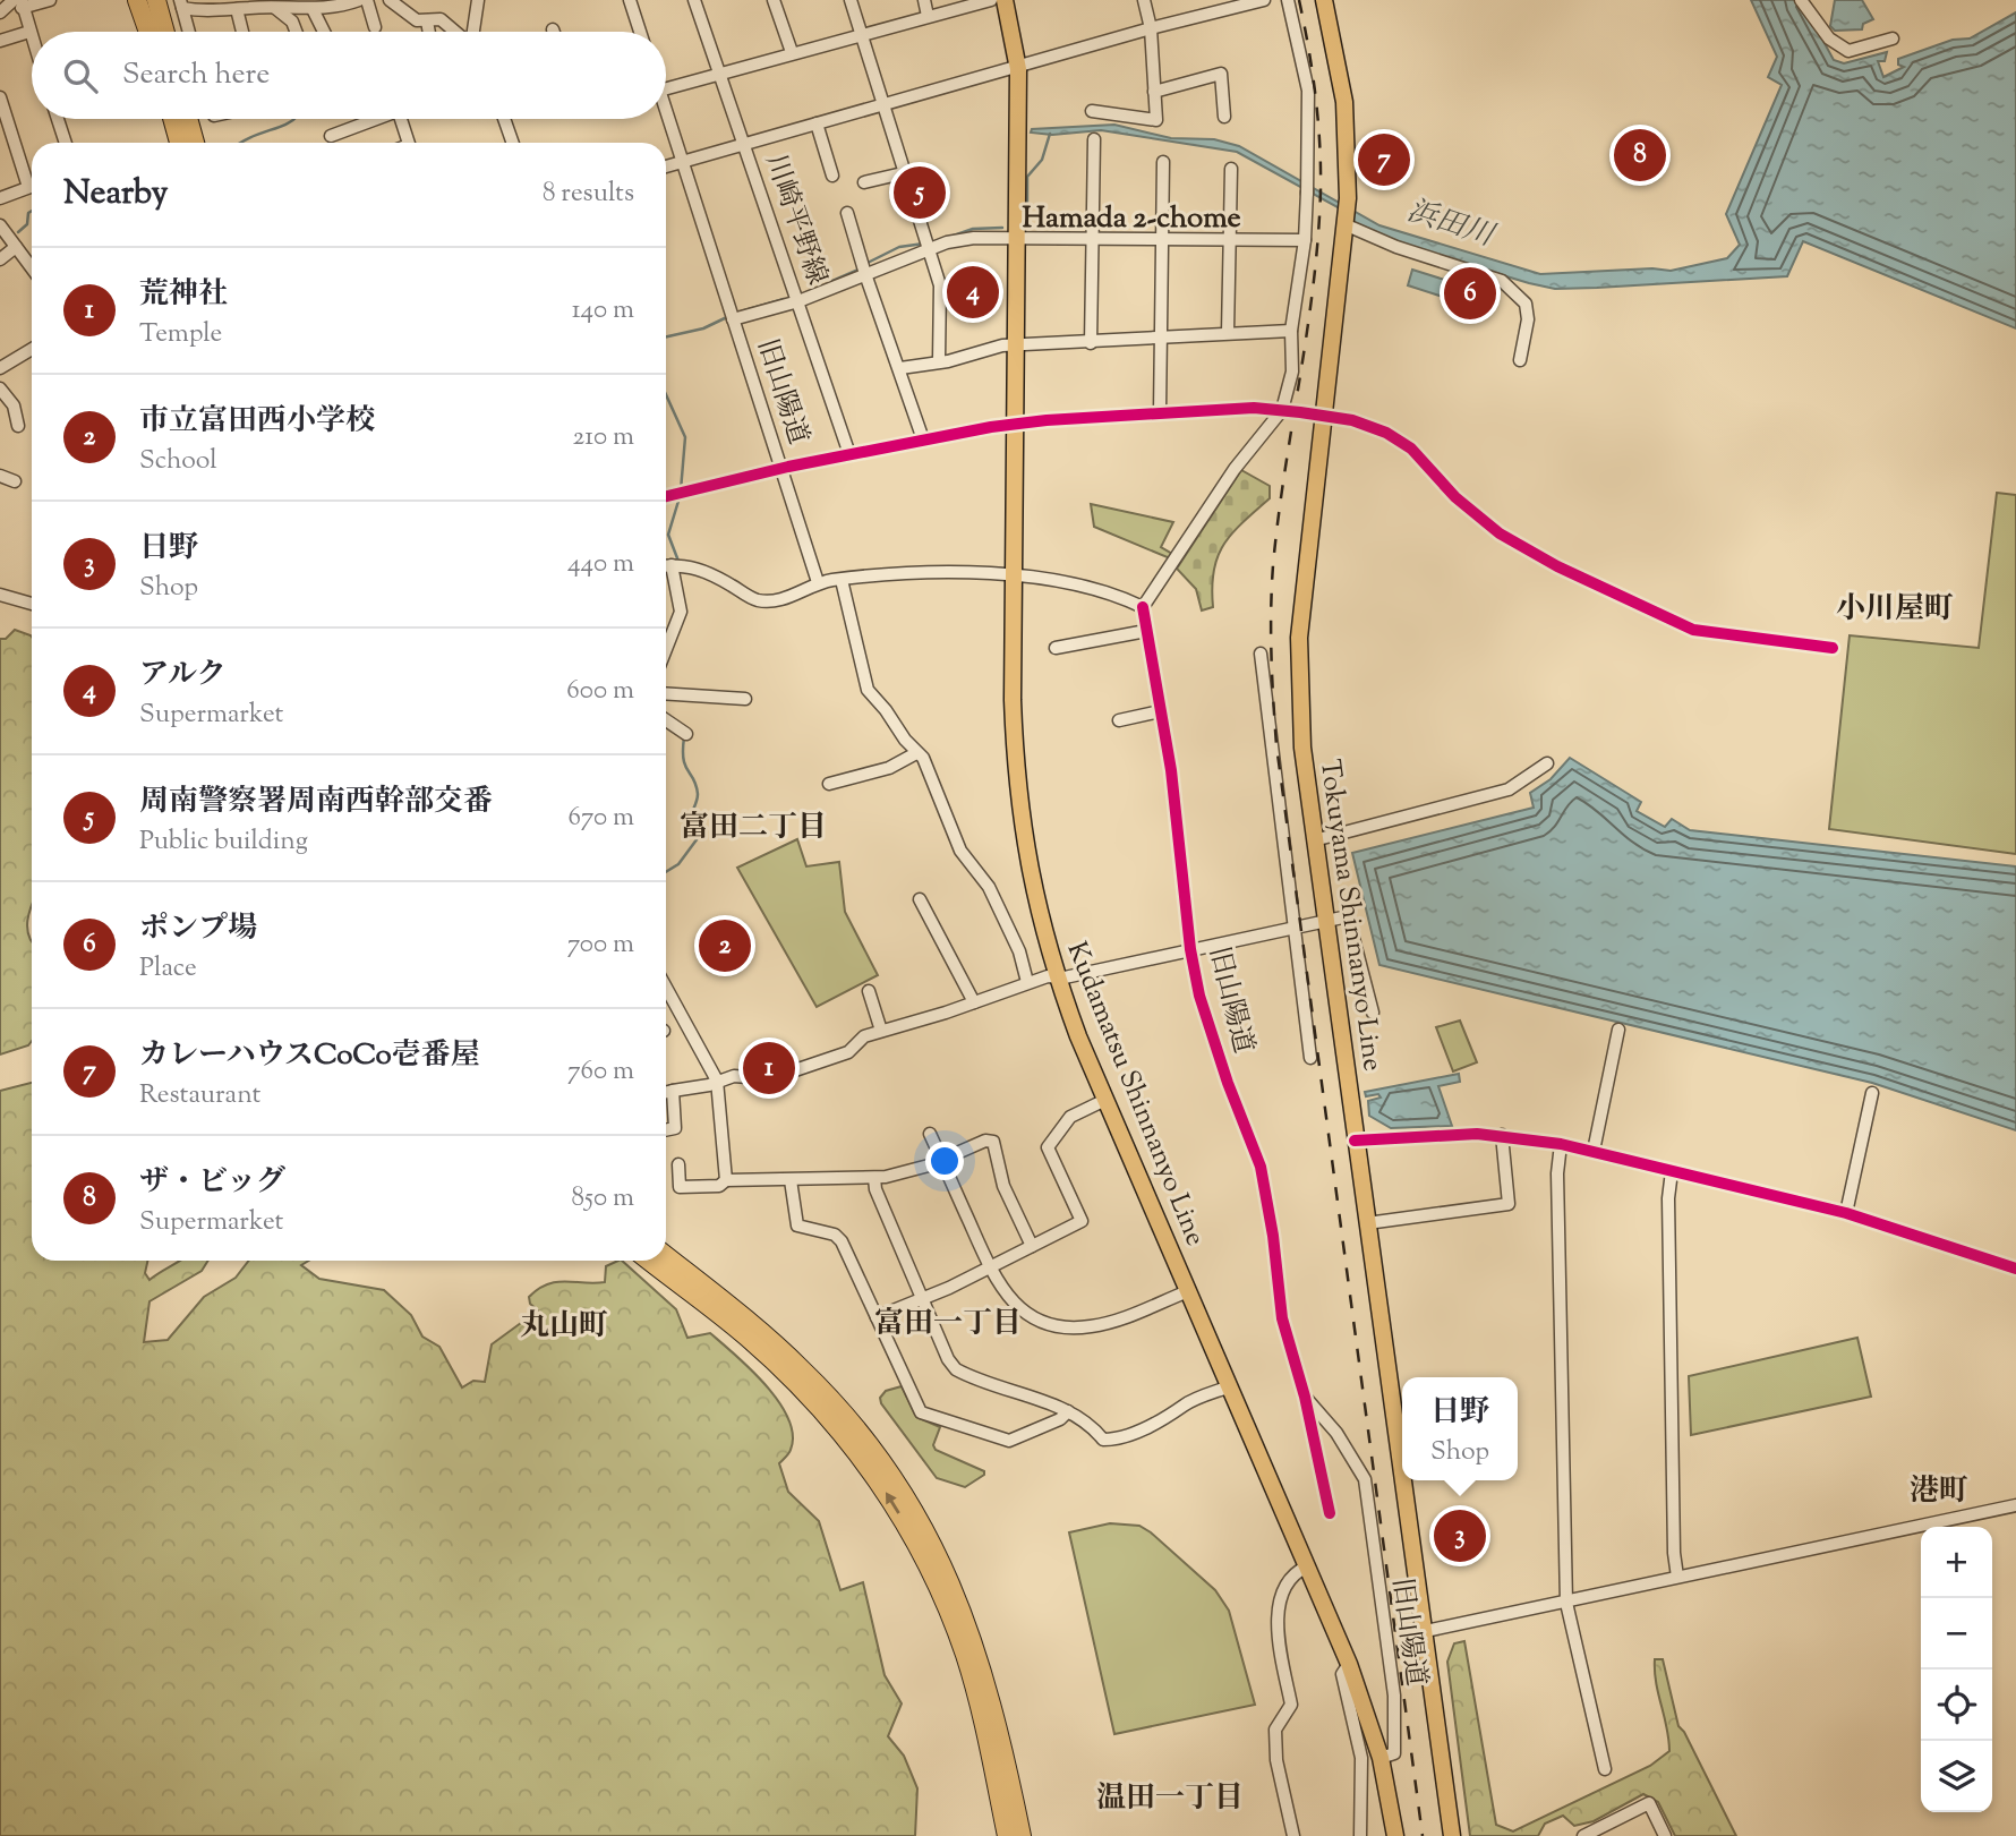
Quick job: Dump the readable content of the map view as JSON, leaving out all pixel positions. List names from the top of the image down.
{
  "streets": {
    "main road": ["Tokuyama Shinnanyo Line", "Kudamatsu Shinnanyo Line"],
    "street": ["川崎平野線", "旧山陽道"]
  },
  "crossings": [
    ["旧山陽道", "Kudamatsu Shinnanyo Line"]
  ],
  "districts": [
    "Hamada 2-chome",
    "小川屋町",
    "富田二丁目",
    "富田一丁目",
    "丸山町",
    "港町",
    "温田一丁目"
  ],
  "water": ["浜田川"],
  "page": {
    "search": "Search here",
    "pins": [
      "8",
      "7",
      "5",
      "4",
      "6",
      "2",
      "1",
      "3"
    ],
    "heading": ["Nearby", "8 results"],
    "list": [
      {
        "mark": "1",
        "name": "荒神社",
        "note": "Temple",
        "value": "140 m"
      },
      {
        "mark": "2",
        "name": "市立富田西小学校",
        "note": "School",
        "value": "210 m"
      },
      {
        "mark": "3",
        "name": "日野",
        "note": "Shop",
        "value": "440 m"
      },
      {
        "mark": "4",
        "name": "アルク",
        "note": "Supermarket",
        "value": "600 m"
      },
      {
        "mark": "5",
        "name": "周南警察署周南西幹部交番",
        "note": "Public building",
        "value": "670 m"
      },
      {
        "mark": "6",
        "name": "ポンプ場",
        "note": "Place",
        "value": "700 m"
      },
      {
        "mark": "7",
        "name": "カレーハウスCoCo壱番屋",
        "note": "Restaurant",
        "value": "760 m"
      },
      {
        "mark": "8",
        "name": "ザ・ビッグ",
        "note": "Supermarket",
        "value": "850 m"
      }
    ],
    "popup": ["日野", "Shop"],
    "map_buttons": ["+", "−"]
  }
}
